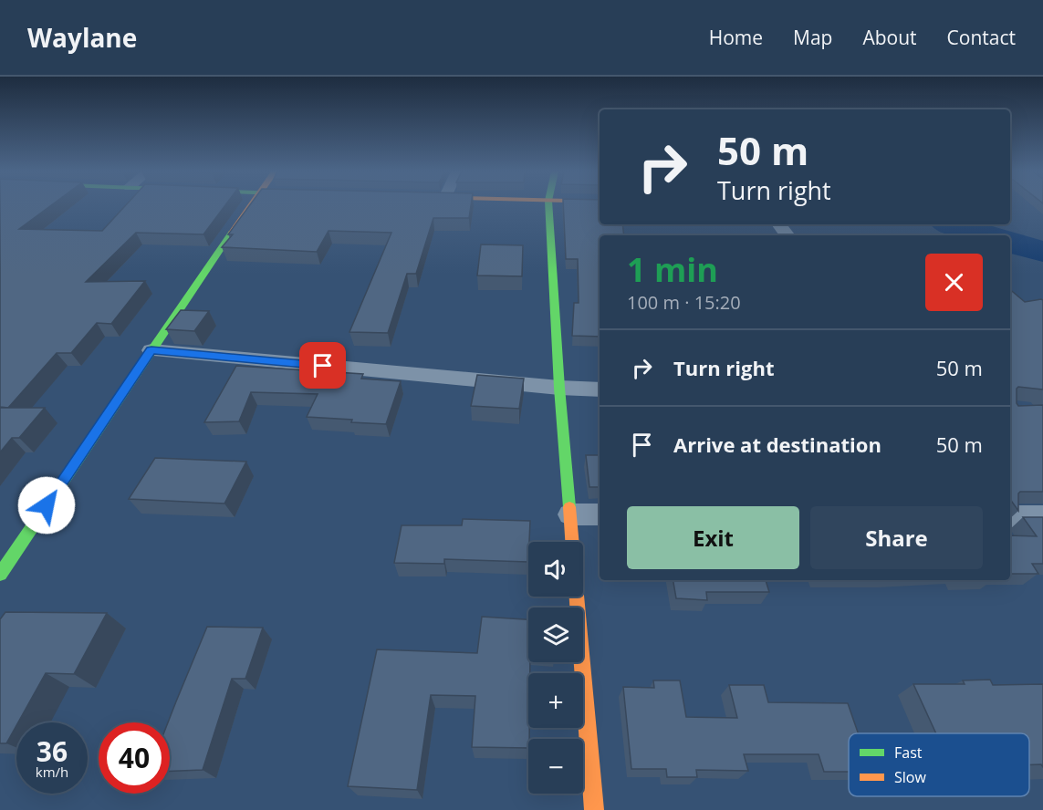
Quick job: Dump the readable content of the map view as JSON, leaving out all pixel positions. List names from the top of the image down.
{
  "legend": ["Fast", "Slow"],
  "page": {
    "header": "Waylane",
    "nav": [
      "Home",
      "Map",
      "About",
      "Contact"
    ],
    "turn": ["50 m", "Turn right"],
    "heading": ["1 min", "100 m · 15:20"],
    "list": [
      {
        "name": "Turn right",
        "value": "50 m"
      },
      {
        "name": "Arrive at destination",
        "value": "50 m"
      }
    ],
    "buttons": ["Exit", "Share"],
    "map_buttons": ["+", "−"],
    "speed": "36 km/h",
    "limit": "40"
  }
}
